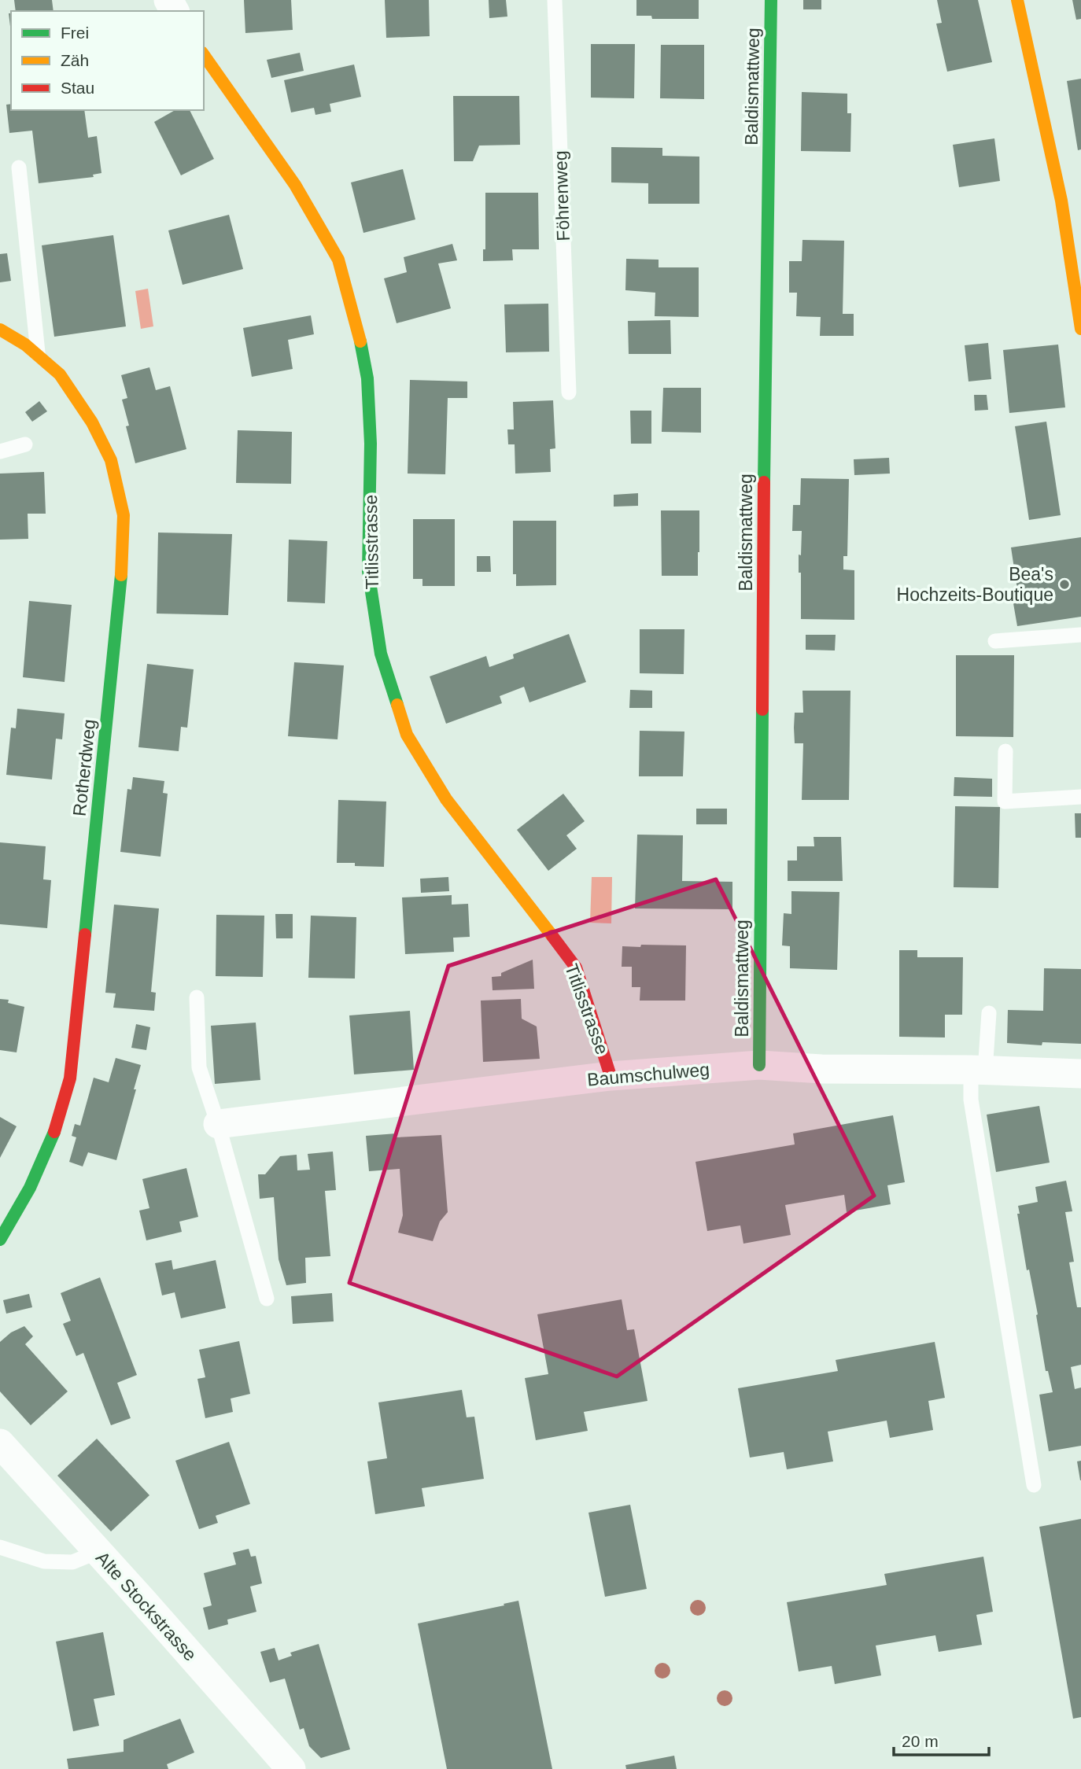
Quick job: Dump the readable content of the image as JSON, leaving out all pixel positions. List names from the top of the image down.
{
  "streets": {
    "street": [
      "Baldismattweg",
      "Titlisstrasse",
      "Rotherdweg",
      "Baumschulweg",
      "Alte Stockstrasse"
    ],
    "lane": ["Föhrenweg"]
  },
  "crossings": [
    ["Baldismattweg", "Baumschulweg"],
    ["Titlisstrasse", "Baumschulweg"]
  ],
  "places": ["Bea's Hochzeits-Boutique"],
  "legend": ["Frei", "Zäh", "Stau"],
  "scale_bar": "20 m"
}
